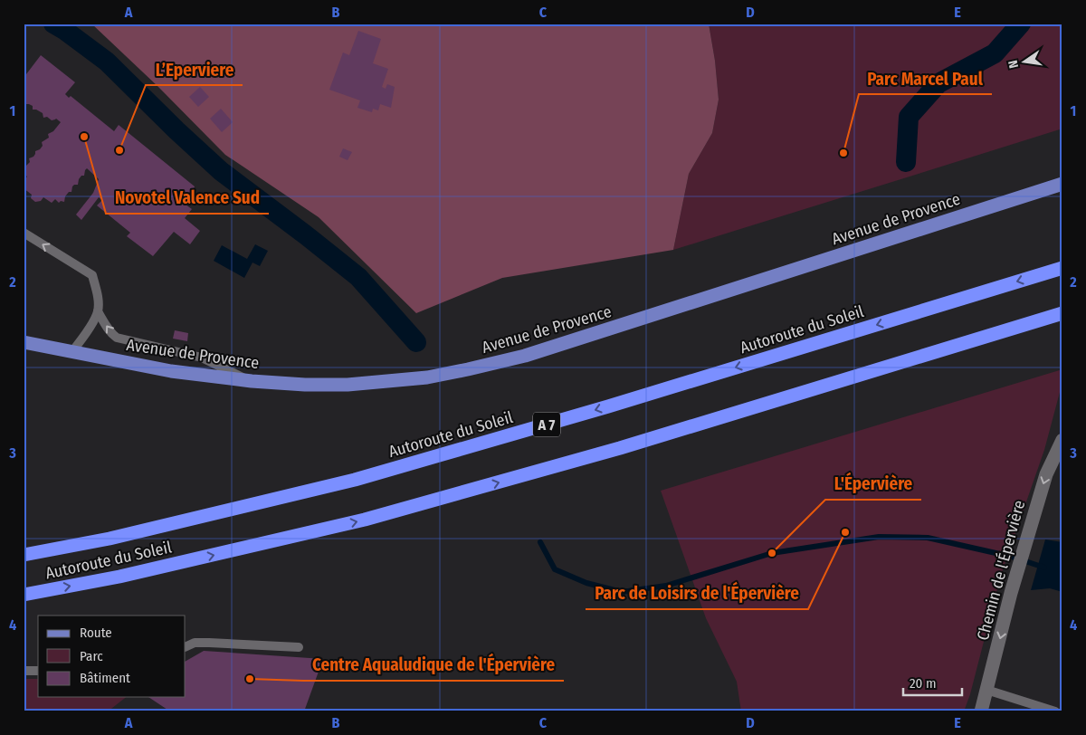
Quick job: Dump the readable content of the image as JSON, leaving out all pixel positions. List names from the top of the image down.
{
  "streets": {
    "highway": ["Autoroute du Soleil", "A 7"],
    "main road": ["Avenue de Provence"],
    "street": ["Chemin de l'Épervière"]
  },
  "one_way": ["Chemin de l'Épervière"],
  "places": [
    "Novotel Valence Sud",
    "L’Eperviere",
    "Parc Marcel Paul",
    "Parc de Loisirs de l'Épervière",
    "L'Épervière",
    "Centre Aqualudique de l'Épervière"
  ],
  "legend": ["Route", "Parc", "Bâtiment"],
  "scale_bar": "20 m",
  "north": "left",
  "grid": {
    "columns": [
      "A",
      "B",
      "C",
      "D",
      "E"
    ],
    "rows": [
      "1",
      "2",
      "3",
      "4"
    ]
  }
}
